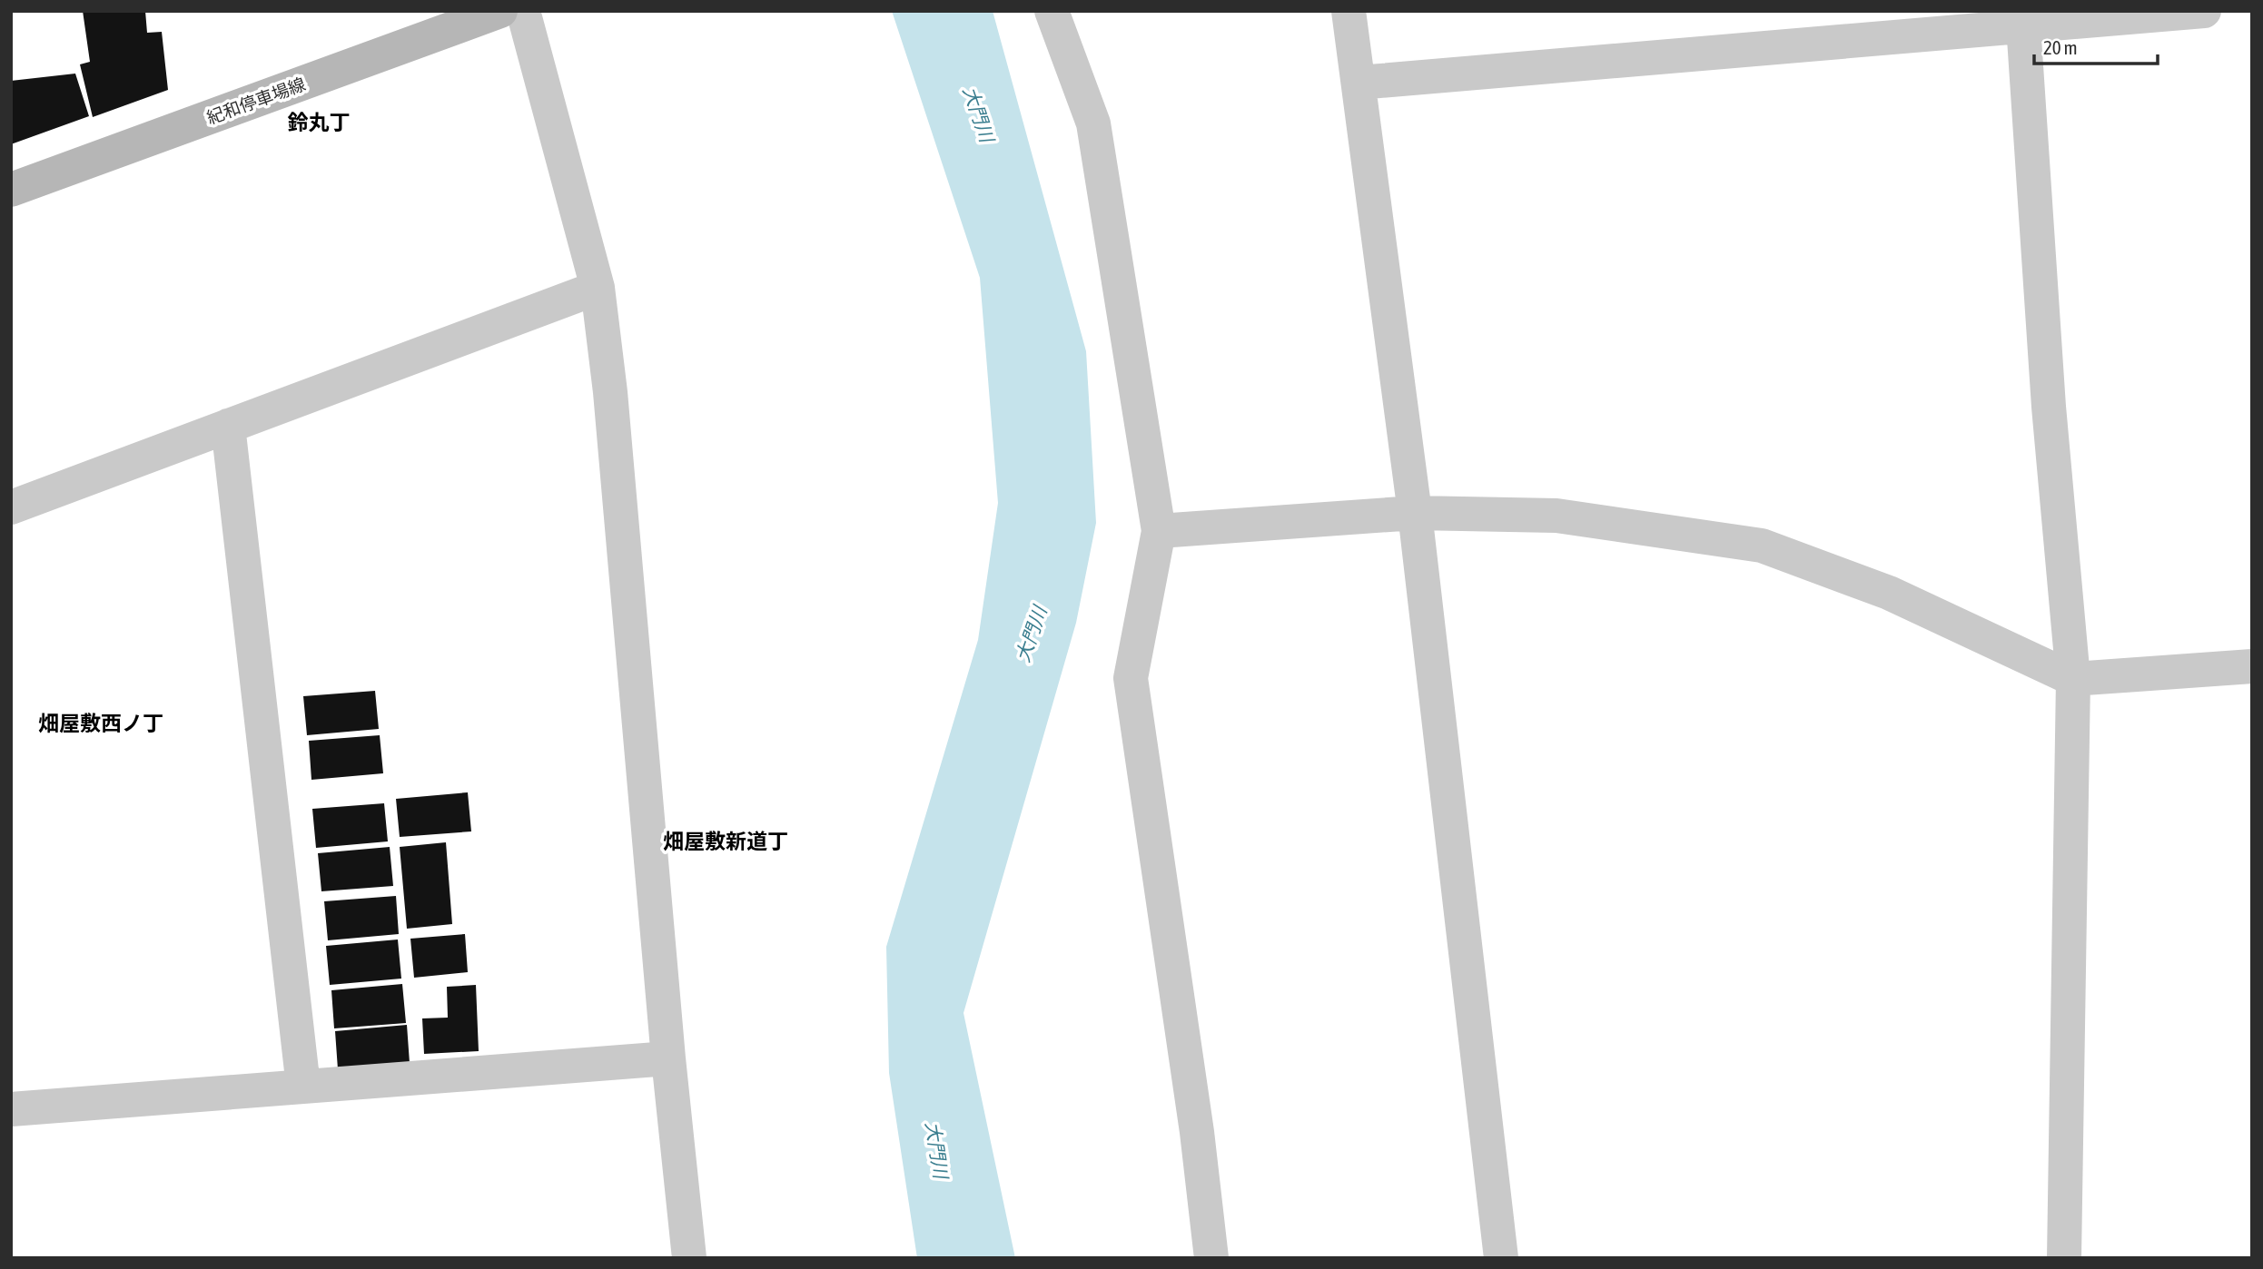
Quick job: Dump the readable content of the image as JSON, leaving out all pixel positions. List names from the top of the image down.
{
  "streets": {
    "main road": ["紀和停車場線"]
  },
  "districts": ["鈴丸丁", "畑屋敷西ノ丁", "畑屋敷新道丁"],
  "water": ["大門川"],
  "scale_bar": "20 m"
}
